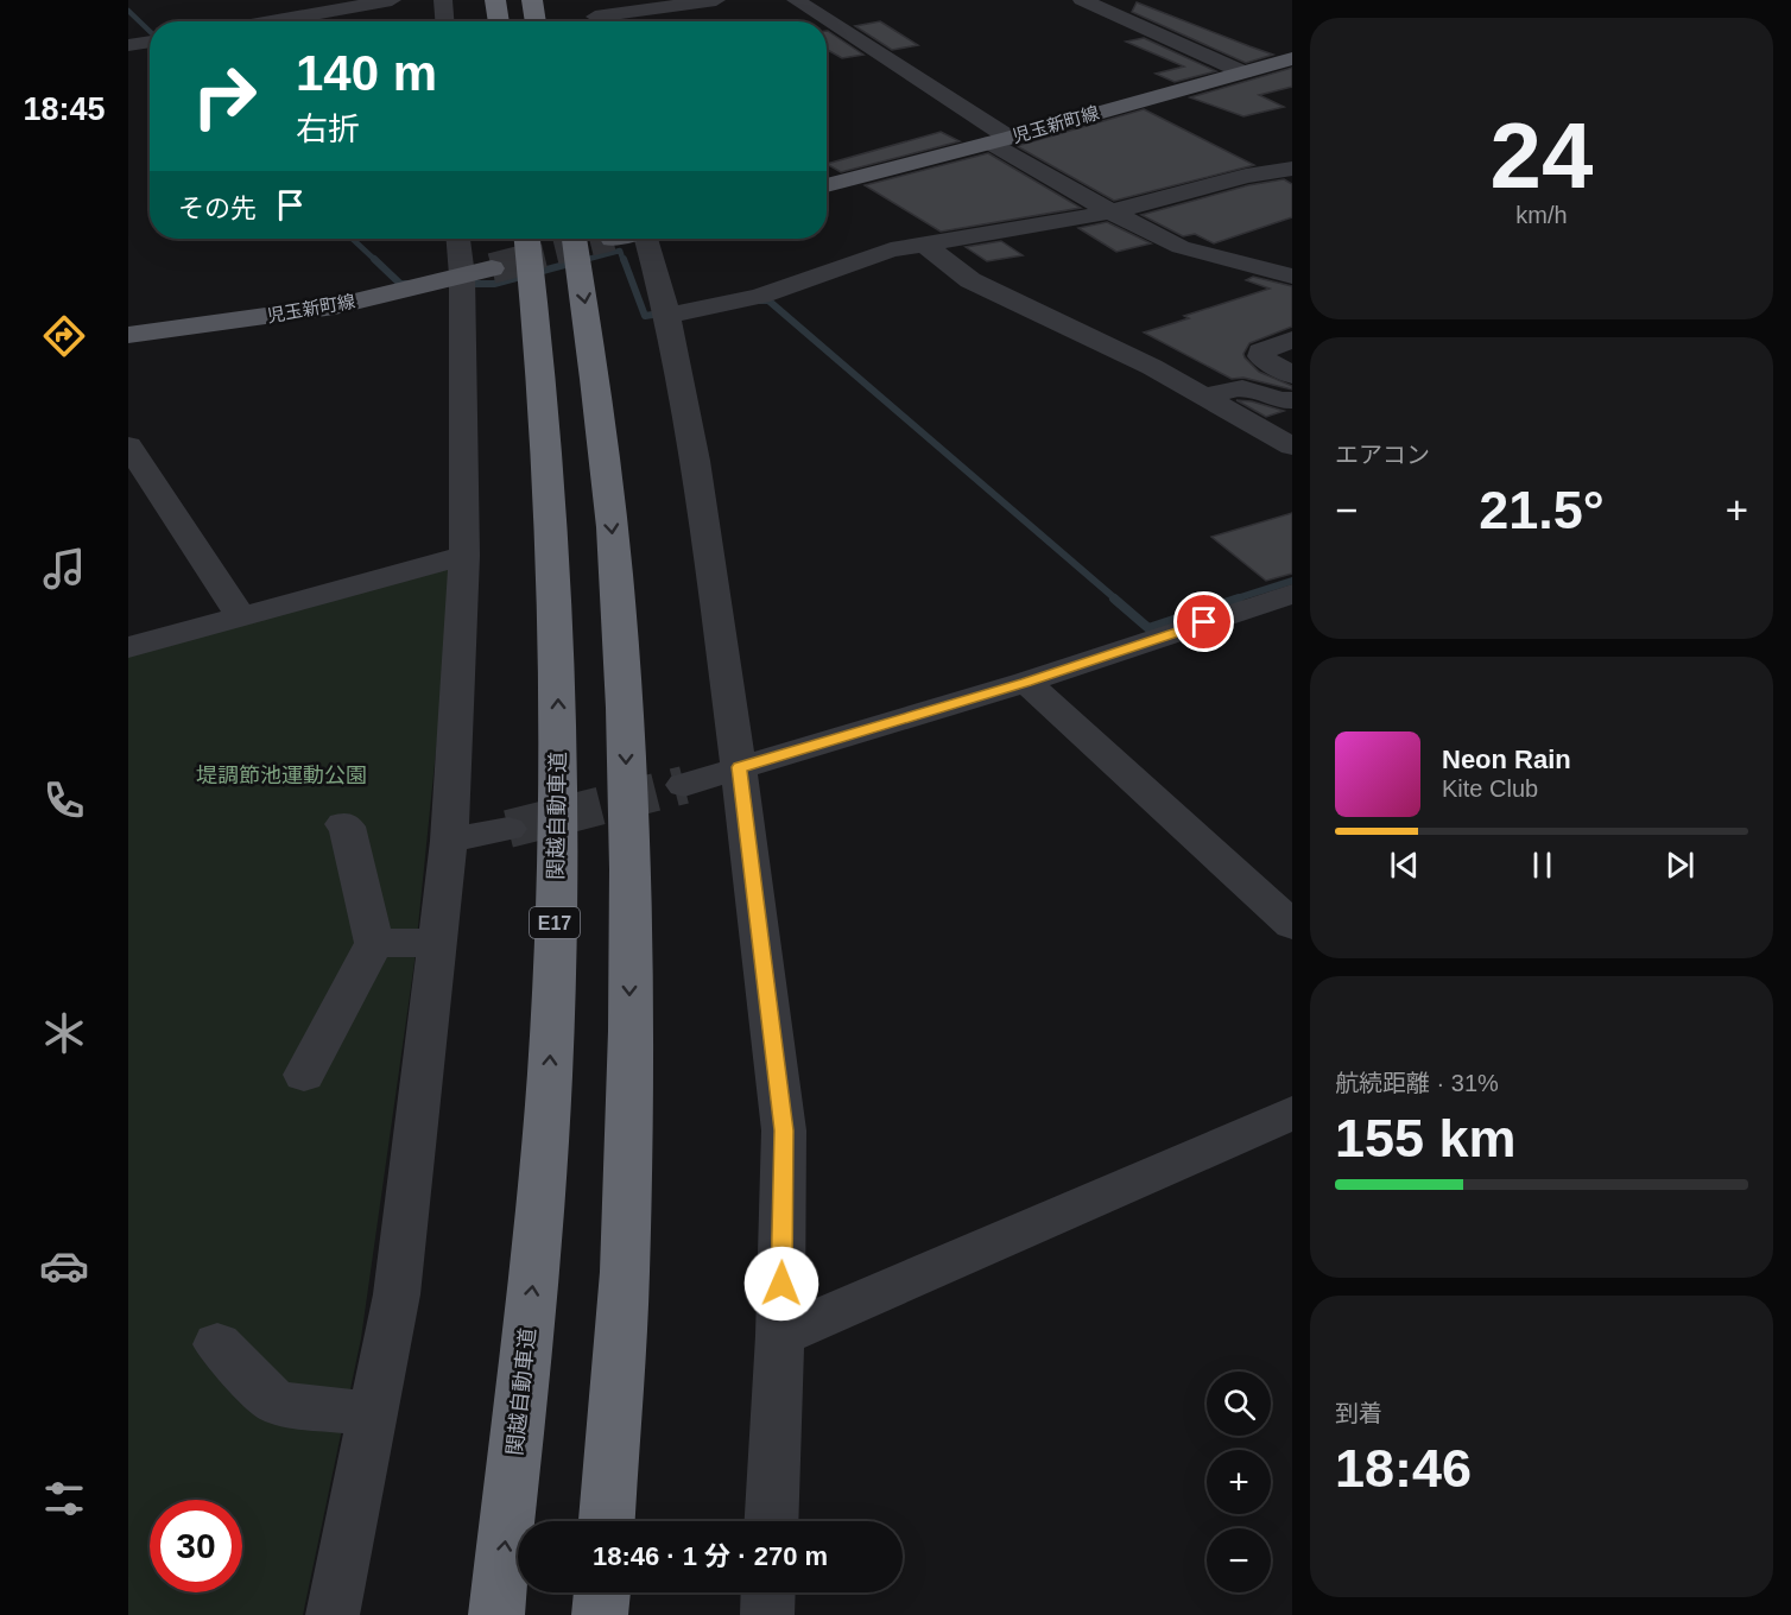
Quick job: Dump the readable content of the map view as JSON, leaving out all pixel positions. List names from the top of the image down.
{
  "streets": {
    "highway": ["関越自動車道", "E17"],
    "main road": ["児玉新町線"]
  },
  "parks": ["堤調節池運動公園"],
  "page": {
    "tabs": "18:45",
    "tile": [
      ["24", "km/h"],
      "エアコン",
      ["航続距離 · 31%", "155 km"],
      ["到着", "18:46"]
    ],
    "turn": ["140 m", "右折"],
    "then": "その先",
    "heat": ["−", "21.5°", "+"],
    "song": ["Neon Rain", "Kite Club"],
    "map_buttons": ["+", "−"],
    "limit": "30",
    "trip": "18:46 · 1 分 · 270 m"
  }
}
